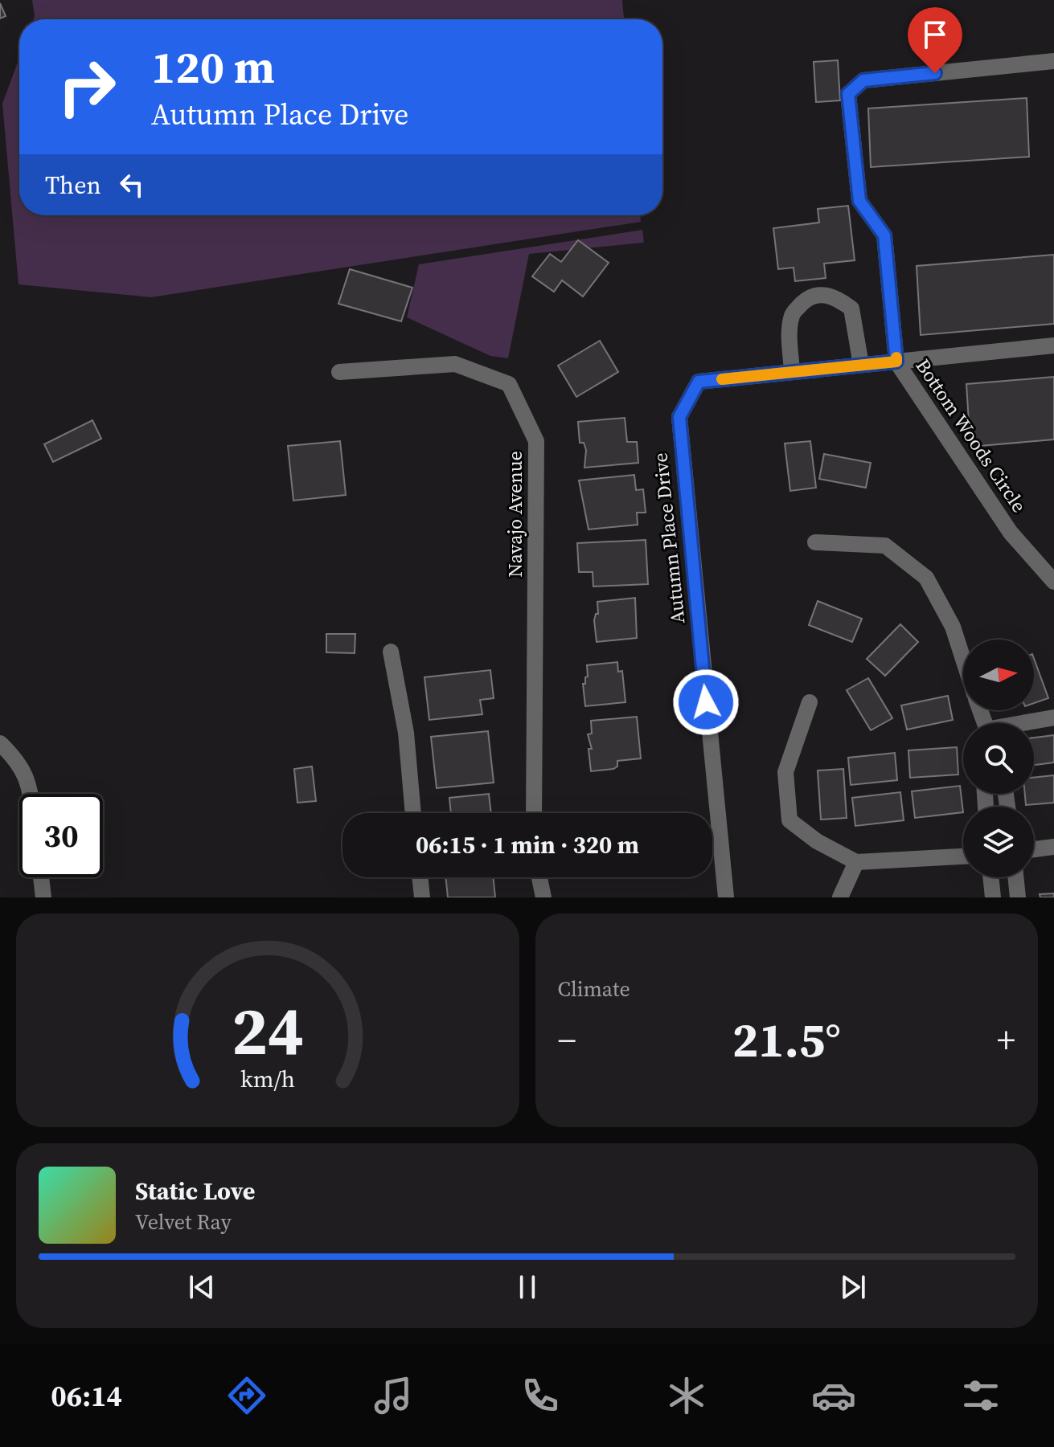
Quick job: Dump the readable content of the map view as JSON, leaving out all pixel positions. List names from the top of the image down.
{
  "streets": {
    "street": ["Bottom Woods Circle", "Navajo Avenue", "Autumn Place Drive"]
  },
  "crossings": [
    ["Bottom Woods Circle", "Autumn Place Drive"]
  ],
  "north": "right",
  "page": {
    "turn": ["120 m", "Autumn Place Drive"],
    "then": "Then",
    "limit": "30",
    "trip": "06:15 · 1 min · 320 m",
    "tile": "Climate",
    "heat": ["−", "21.5°", "+"],
    "song": ["Static Love", "Velvet Ray"],
    "tabs": "06:14",
    "gauge": ["24", "km/h"]
  }
}
